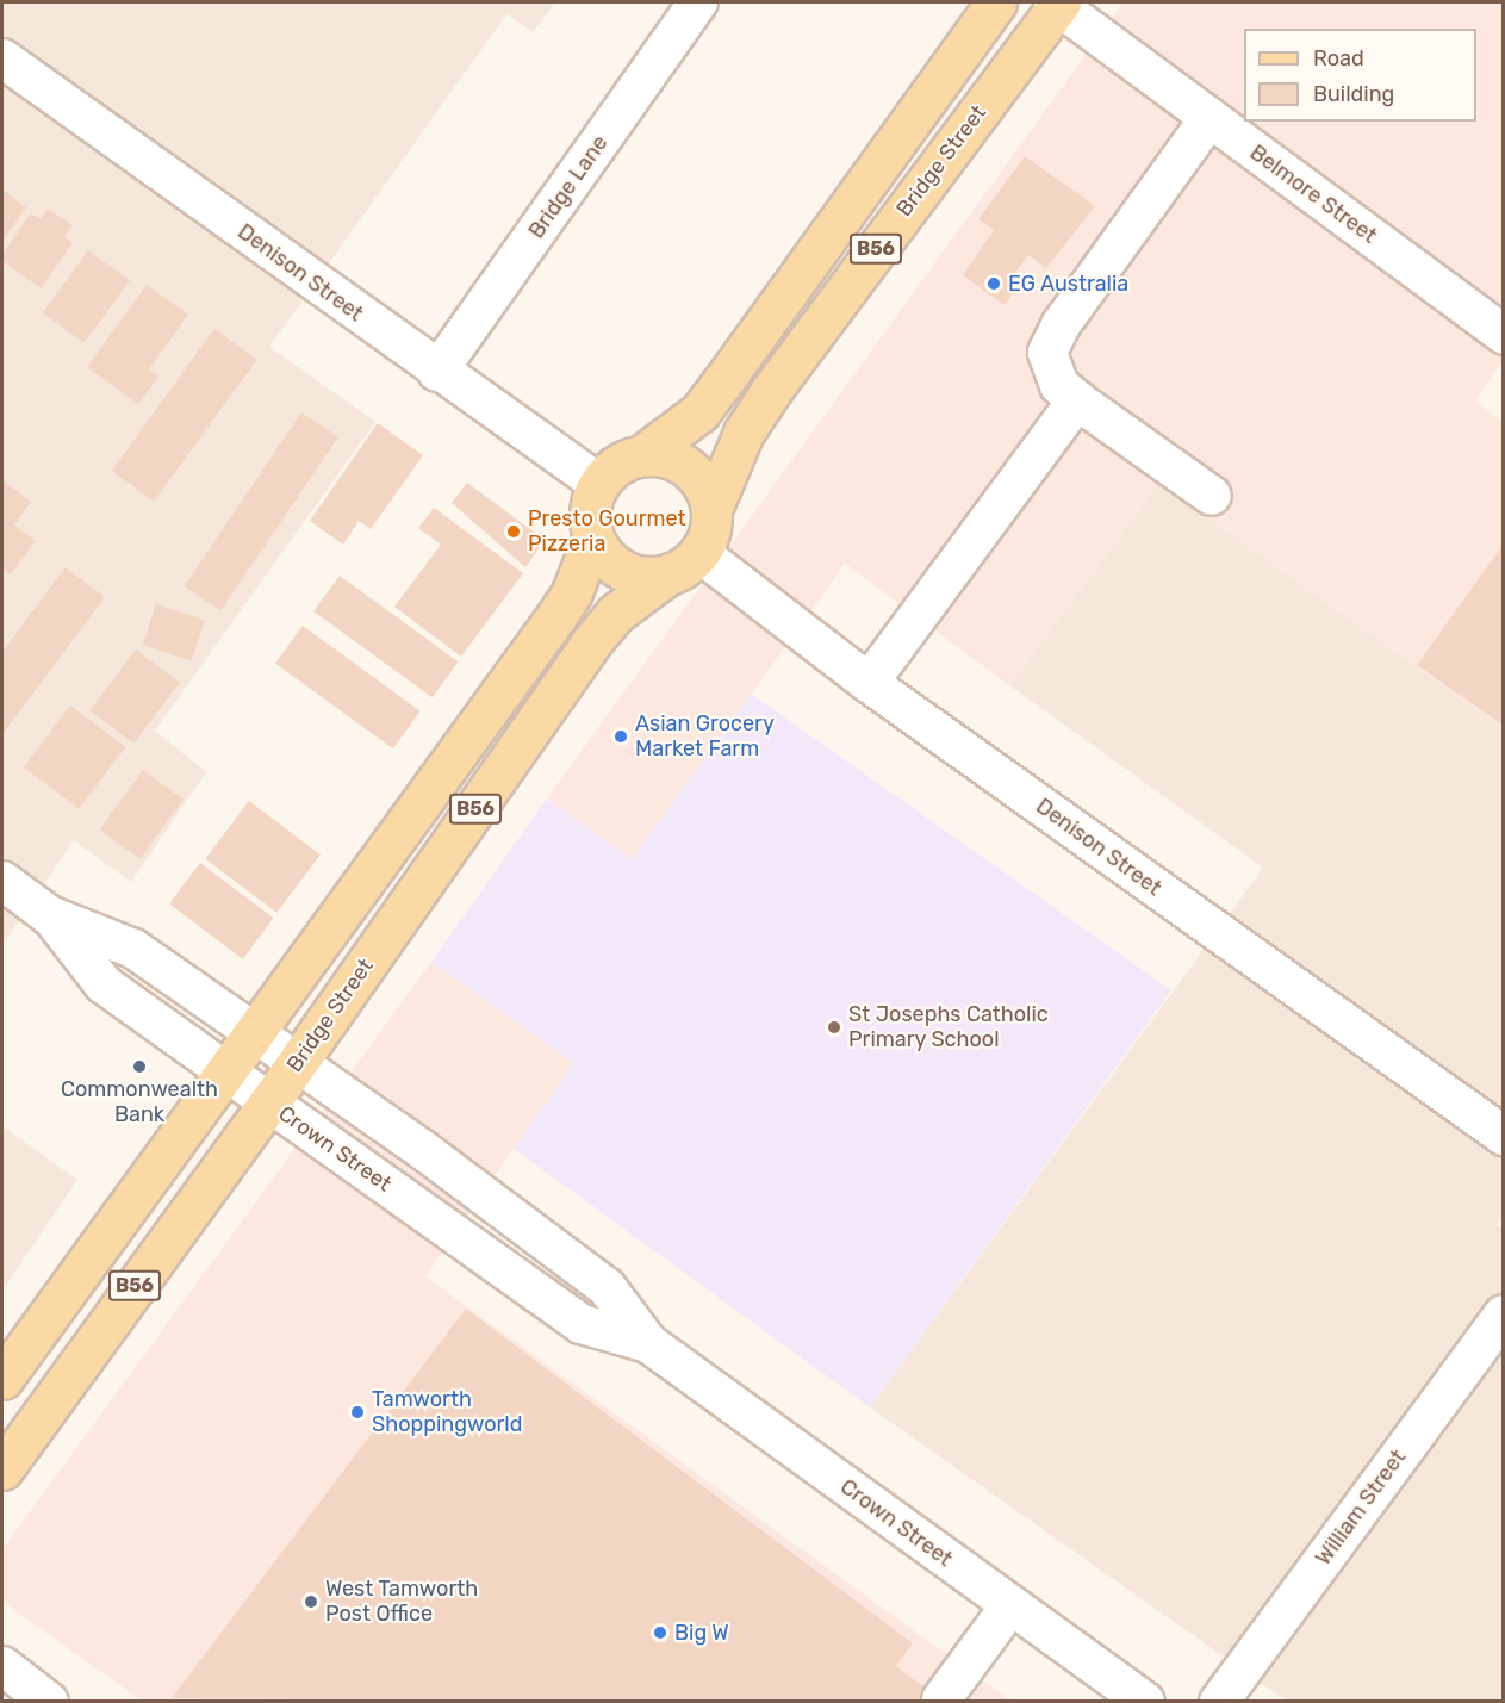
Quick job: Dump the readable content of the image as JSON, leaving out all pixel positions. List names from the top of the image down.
{
  "streets": {
    "main road": ["Bridge Street", "B56"],
    "street": [
      "Bridge Lane",
      "Belmore Street",
      "Denison Street",
      "Crown Street",
      "William Street"
    ]
  },
  "crossings": [
    ["Bridge Street", "Belmore Street"],
    ["Bridge Street", "B56"],
    ["Bridge Street", "Denison Street"],
    ["Bridge Street", "Crown Street"],
    ["Bridge Lane", "Denison Street"],
    ["B56", "Denison Street"],
    ["B56", "Crown Street"]
  ],
  "places": [
    "EG Australia",
    "Presto Gourmet Pizzeria",
    "Asian Grocery Market Farm",
    "St Josephs Catholic Primary School",
    "Commonwealth Bank",
    "Tamworth Shoppingworld",
    "West Tamworth Post Office",
    "Big W"
  ],
  "legend": ["Road", "Building"]
}
